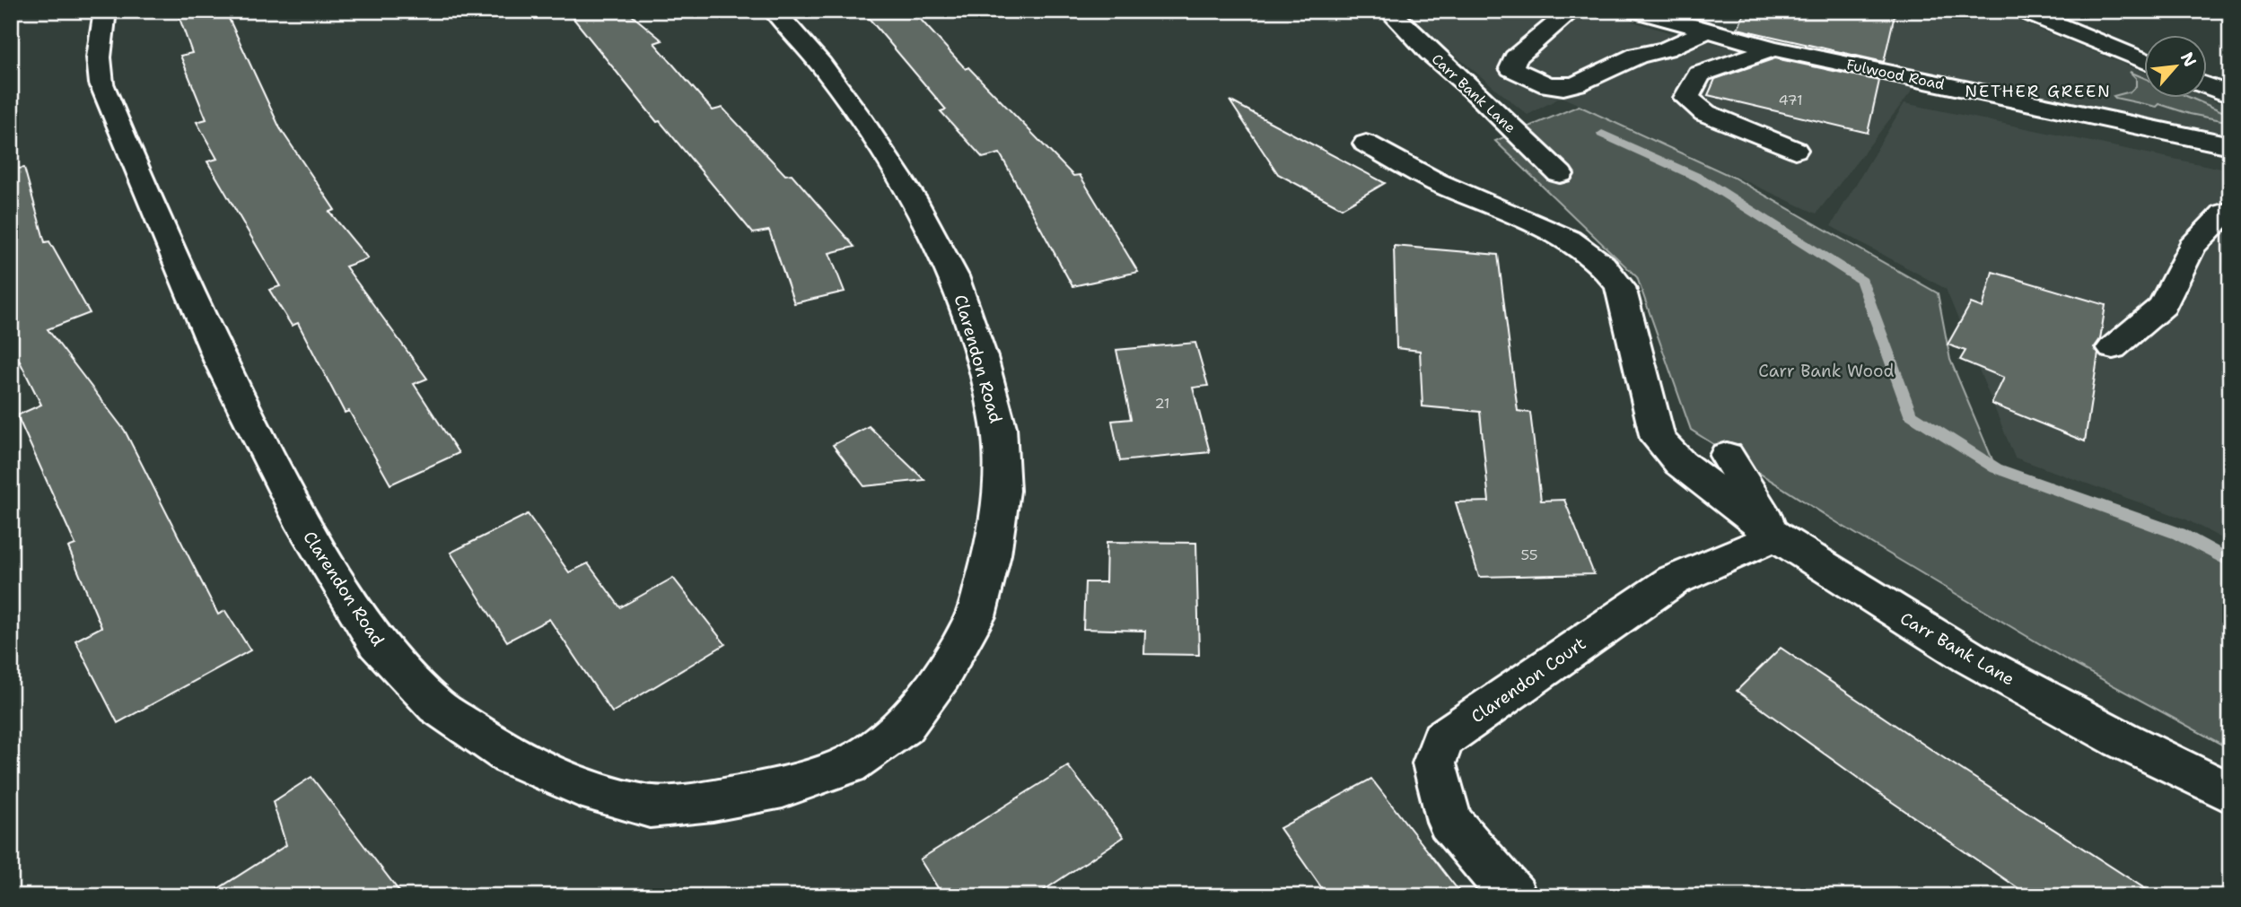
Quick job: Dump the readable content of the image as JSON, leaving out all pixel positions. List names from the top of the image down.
{
  "streets": {
    "street": [
      "Fulwood Road",
      "Carr Bank Lane",
      "Clarendon Road",
      "Clarendon Court"
    ]
  },
  "crossings": [
    ["Carr Bank Lane", "Clarendon Court"]
  ],
  "districts": ["NETHER GREEN"],
  "parks": ["Carr Bank Wood"],
  "house_numbers": ["471", "21", "55"],
  "north": "top right"
}
